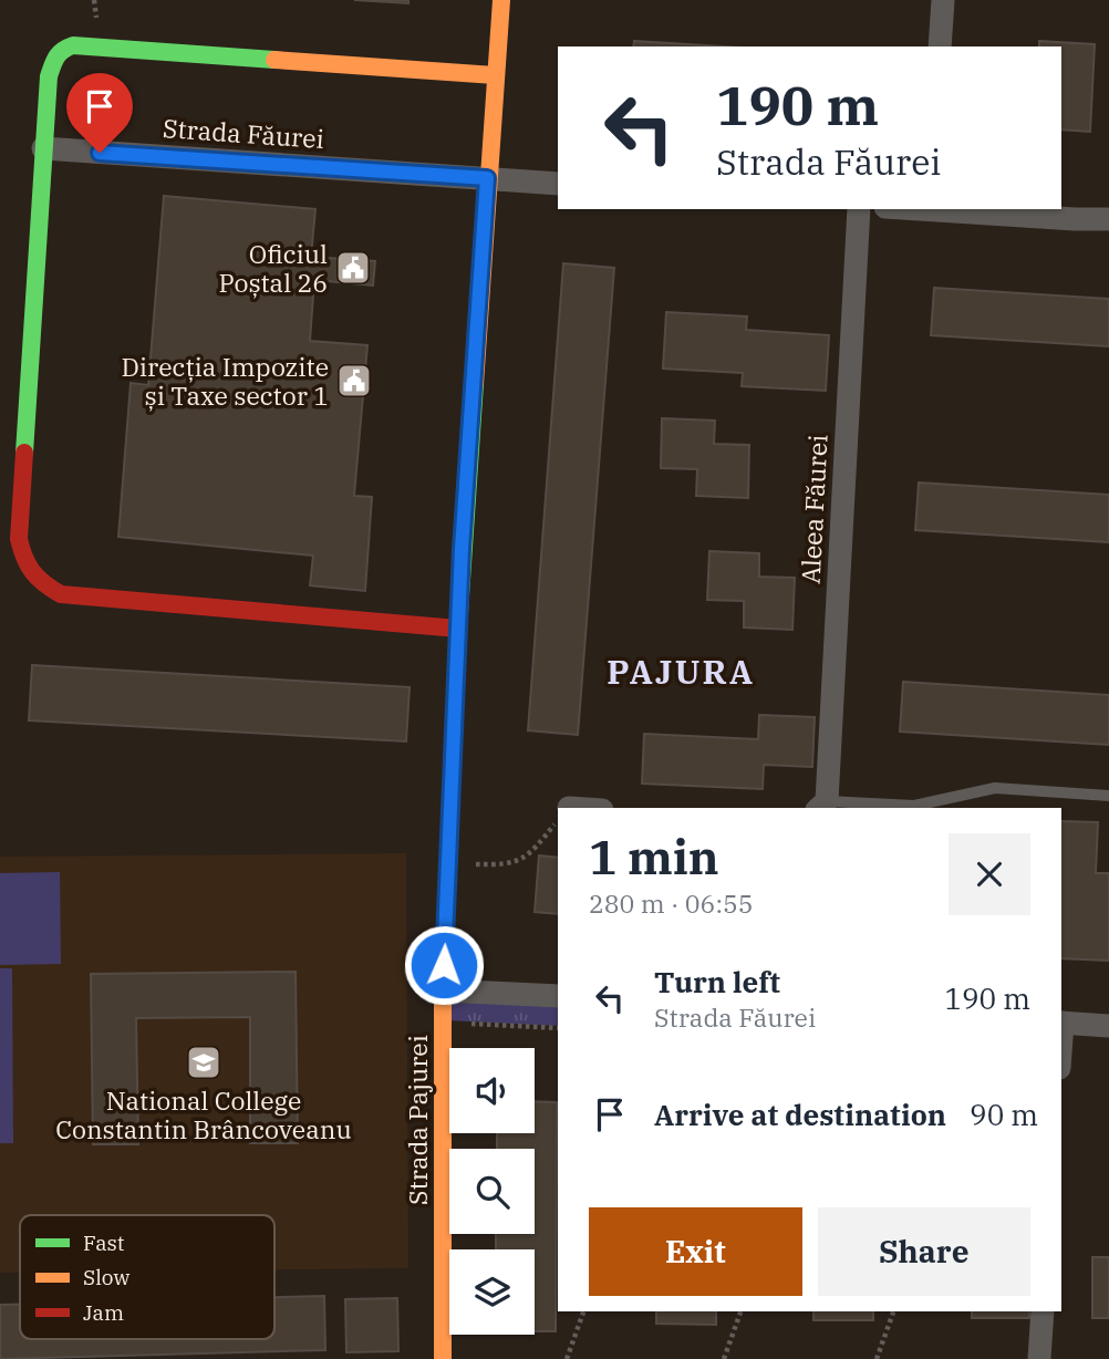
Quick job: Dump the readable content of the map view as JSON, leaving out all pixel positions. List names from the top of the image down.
{
  "streets": {
    "street": ["Strada Făurei", "Aleea Făurei", "Strada Pajurei"]
  },
  "crossings": [
    ["Strada Făurei", "Strada Pajurei"]
  ],
  "districts": ["PAJURA"],
  "places": {
    "public building": ["Oficiul Poștal 26", "Direcția Impozite și Taxe sector 1"],
    "school or university": ["National College Constantin Brâncoveanu"]
  },
  "legend": ["Fast", "Slow", "Jam"],
  "page": {
    "turn": ["190 m", "Strada Făurei"],
    "heading": ["1 min", "280 m · 06:55"],
    "list": [
      {
        "name": "Turn left",
        "note": "Strada Făurei",
        "value": "190 m"
      },
      {
        "name": "Arrive at destination",
        "value": "90 m"
      }
    ],
    "buttons": ["Exit", "Share"]
  }
}
